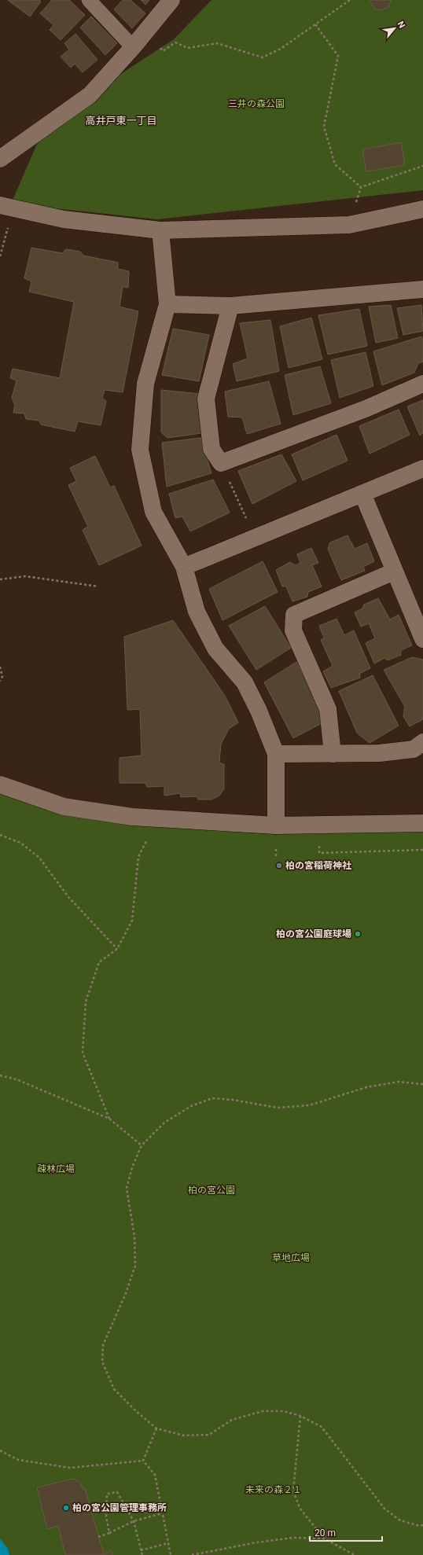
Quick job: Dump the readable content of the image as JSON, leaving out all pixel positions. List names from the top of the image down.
{
  "districts": ["高井戸東一丁目"],
  "parks": [
    "三井の森公園",
    "疎林広場",
    "柏の宮公園",
    "草地広場",
    "未来の森２１"
  ],
  "places": ["柏の宮稲荷神社", "柏の宮公園庭球場", "柏の宮公園管理事務所"],
  "scale_bar": "20 m",
  "north": "top right"
}
